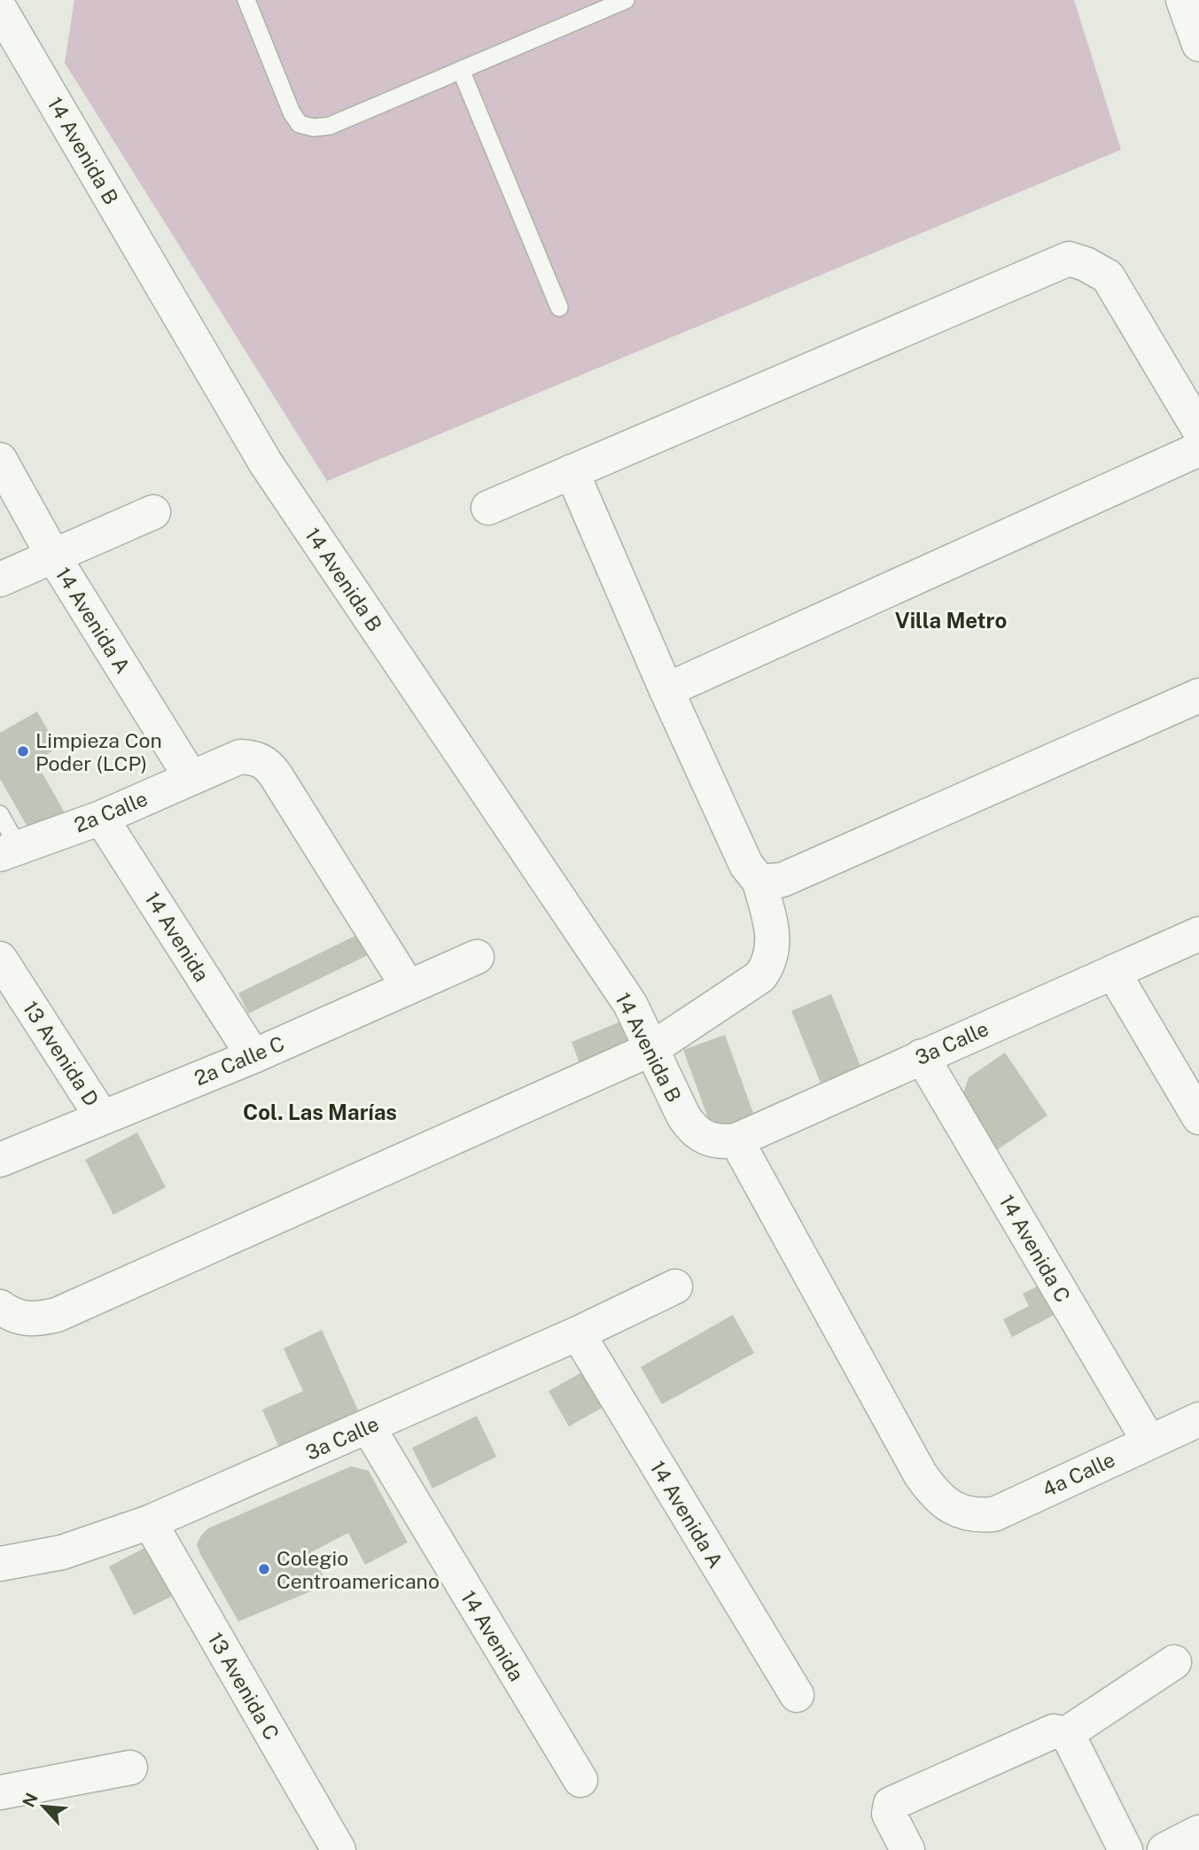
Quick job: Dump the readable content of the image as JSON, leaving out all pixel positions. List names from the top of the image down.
{
  "streets": {
    "street": [
      "14 Avenida B",
      "14 Avenida A",
      "2a Calle",
      "14 Avenida",
      "3a Calle",
      "13 Avenida D",
      "2a Calle C",
      "14 Avenida C",
      "4a Calle",
      "13 Avenida C"
    ]
  },
  "crossings": [
    ["14 Avenida B", "3a Calle"],
    ["14 Avenida B", "4a Calle"],
    ["14 Avenida A", "2a Calle"],
    ["14 Avenida A", "3a Calle"],
    ["2a Calle", "14 Avenida"],
    ["2a Calle", "2a Calle C"],
    ["14 Avenida", "3a Calle"],
    ["14 Avenida", "2a Calle C"],
    ["3a Calle", "14 Avenida C"],
    ["3a Calle", "13 Avenida C"],
    ["13 Avenida D", "2a Calle C"],
    ["14 Avenida C", "4a Calle"]
  ],
  "districts": ["Villa Metro", "Col. Las Marías"],
  "places": ["Limpieza Con Poder (LCP)", "Colegio Centroamericano"],
  "north": "top left"
}
